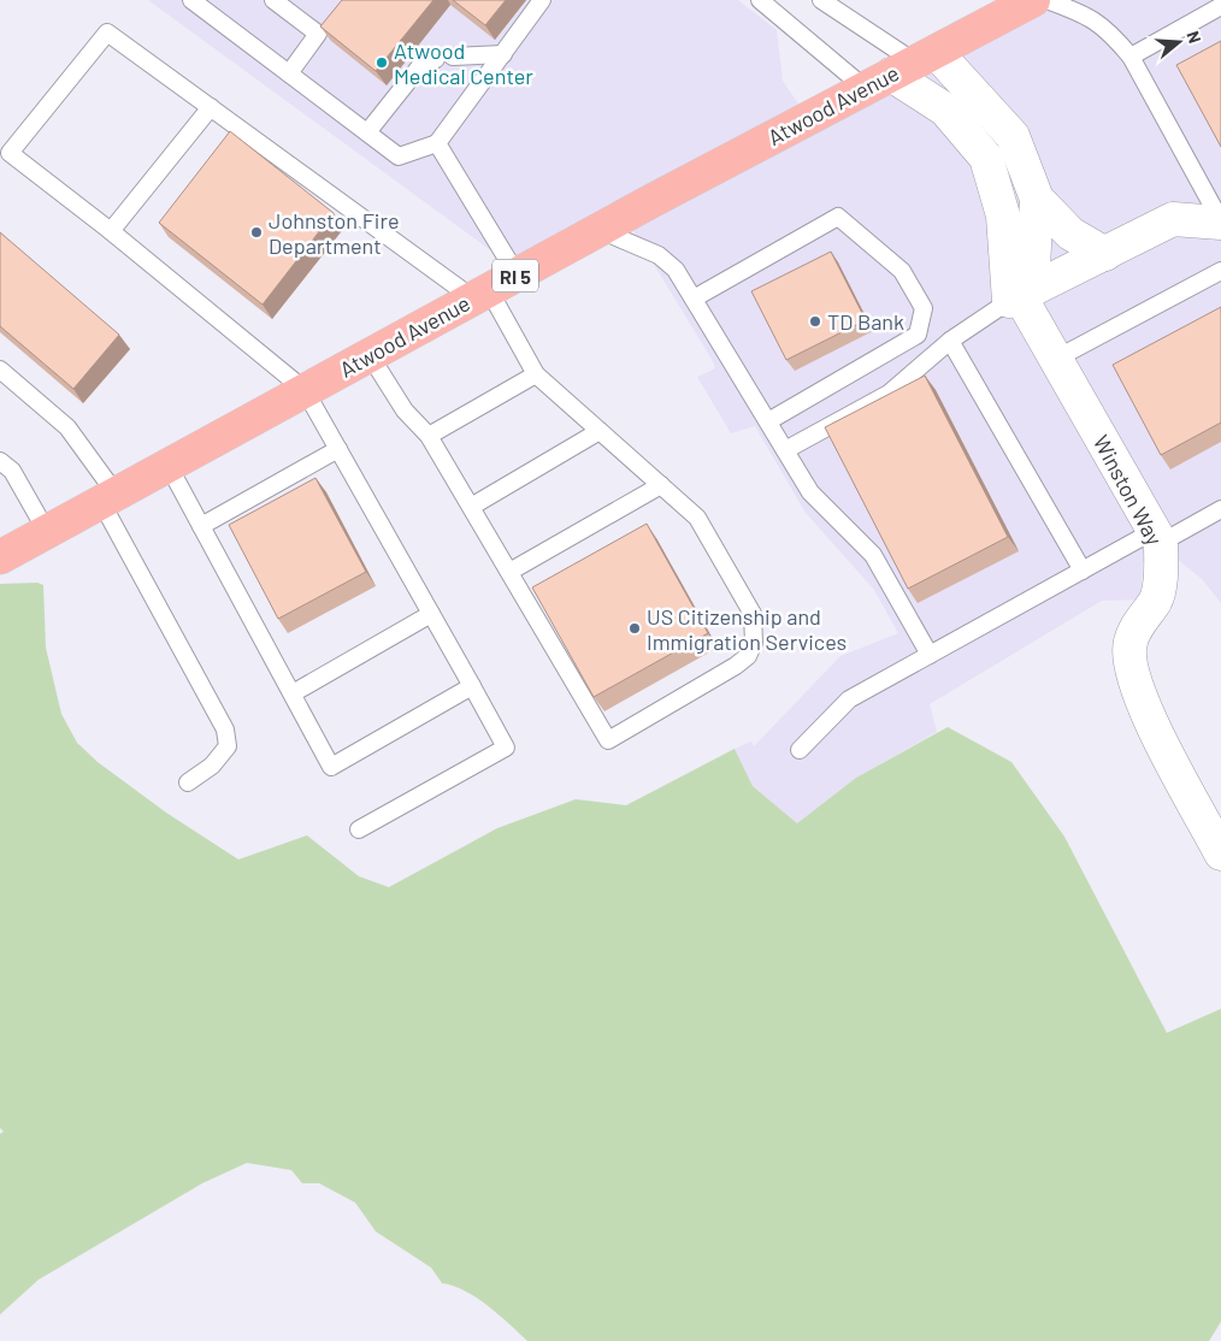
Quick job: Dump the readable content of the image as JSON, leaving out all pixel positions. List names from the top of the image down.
{
  "streets": {
    "main road": ["Atwood Avenue", "RI 5"],
    "street": ["Winston Way"]
  },
  "places": [
    "Atwood Medical Center",
    "Johnston Fire Department",
    "TD Bank",
    "US Citizenship and Immigration Services"
  ],
  "north": "right"
}
